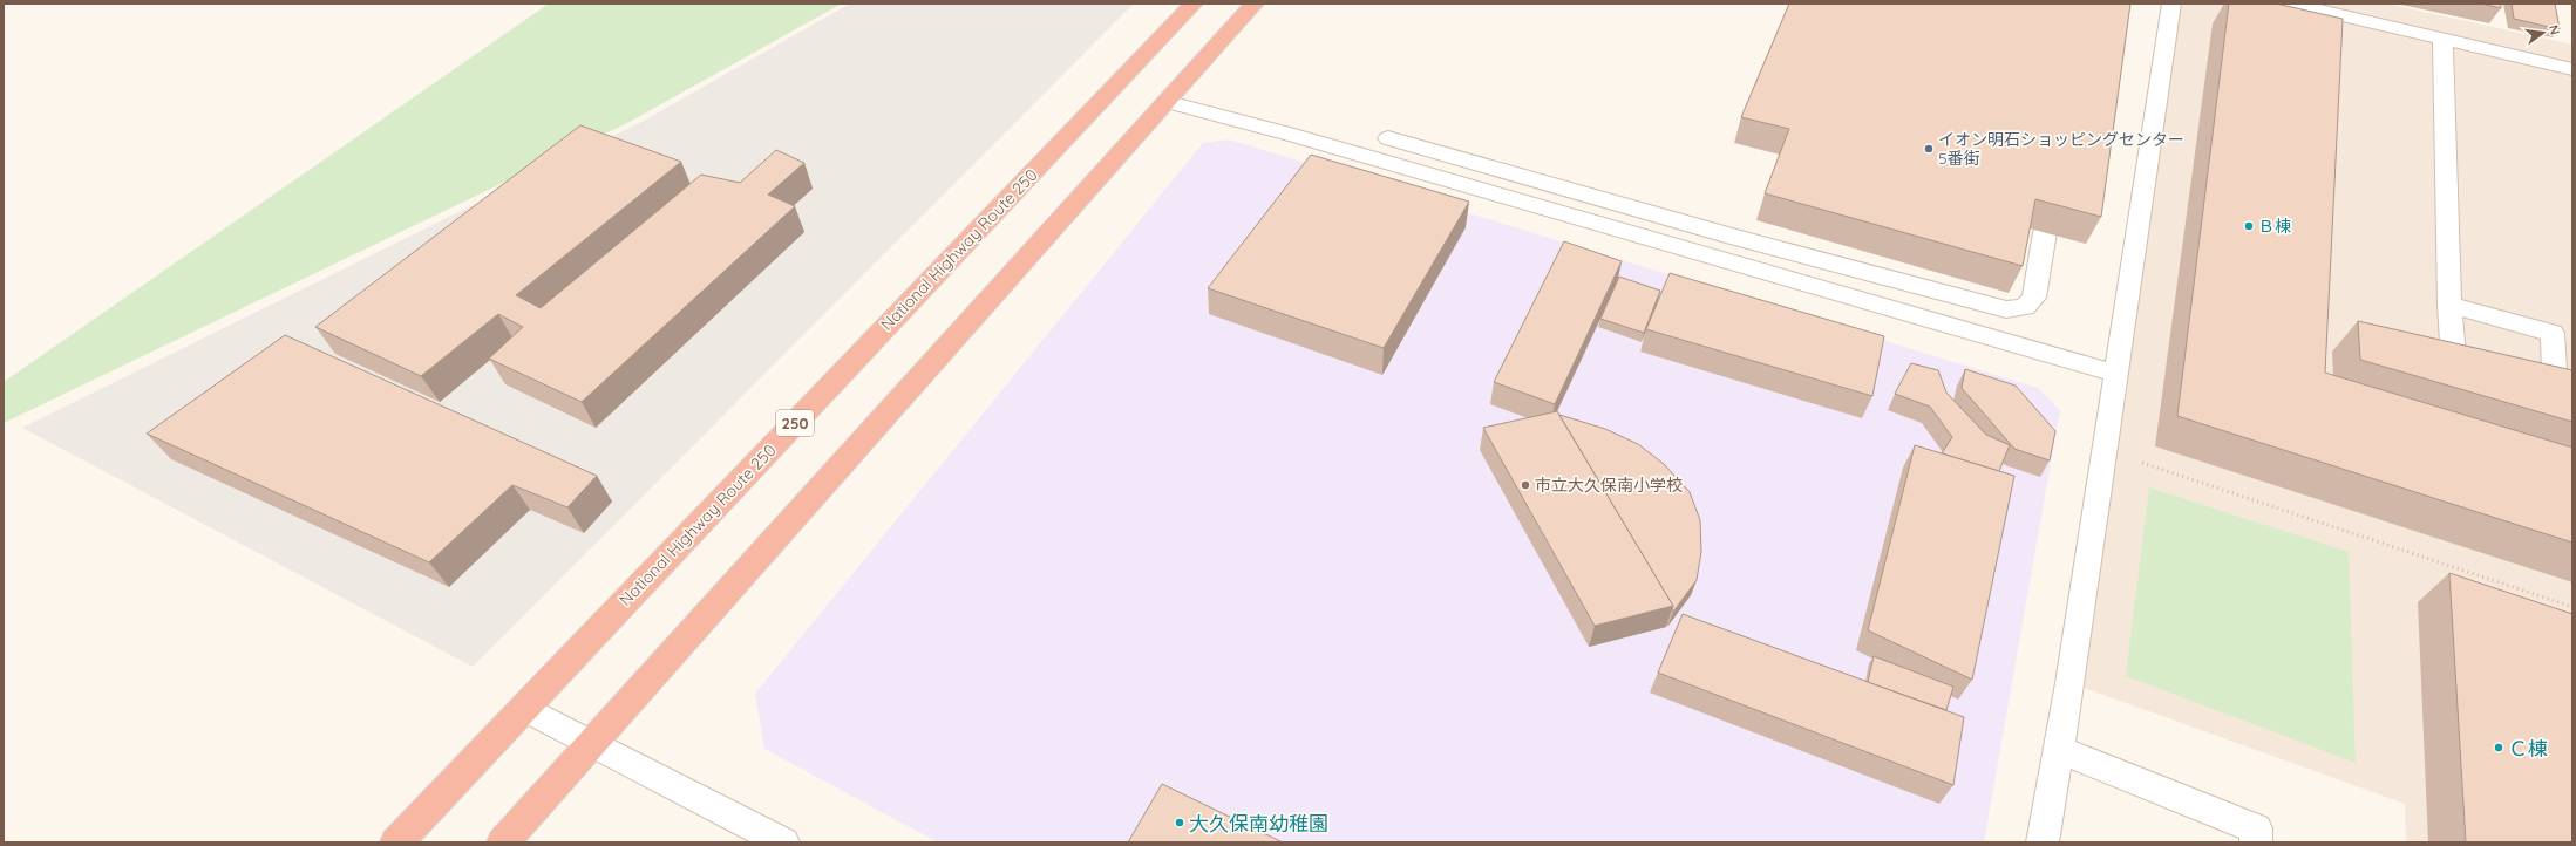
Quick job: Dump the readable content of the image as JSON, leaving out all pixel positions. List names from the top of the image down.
{
  "streets": {
    "highway": ["National Highway Route 250", "250"]
  },
  "places": [
    "イオン明石ショッピングセンター 5番街",
    "Ｂ棟",
    "市立大久保南小学校",
    "Ｃ棟",
    "大久保南幼稚園"
  ],
  "north": "right"
}
